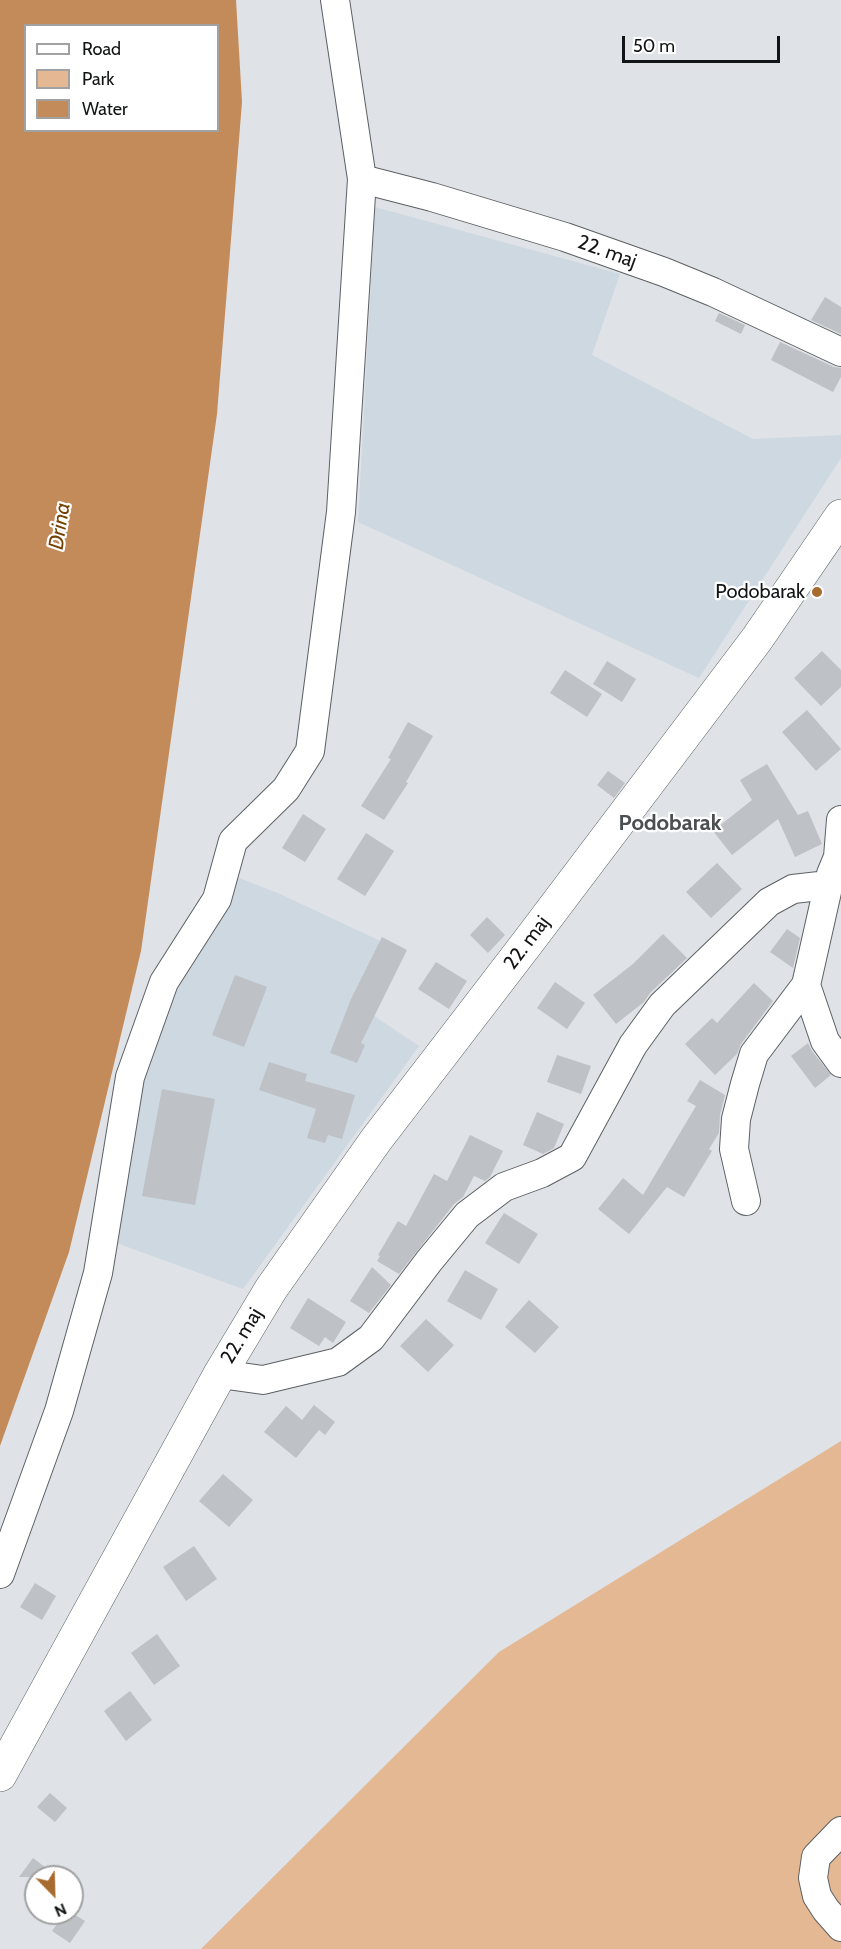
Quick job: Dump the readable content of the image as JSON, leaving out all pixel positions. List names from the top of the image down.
{
  "streets": {
    "main road": ["22. maj"]
  },
  "districts": ["Podobarak"],
  "water": ["Drina"],
  "places": ["Podobarak"],
  "legend": ["Road", "Park", "Water"],
  "scale_bar": "50 m",
  "north": "bottom right"
}
